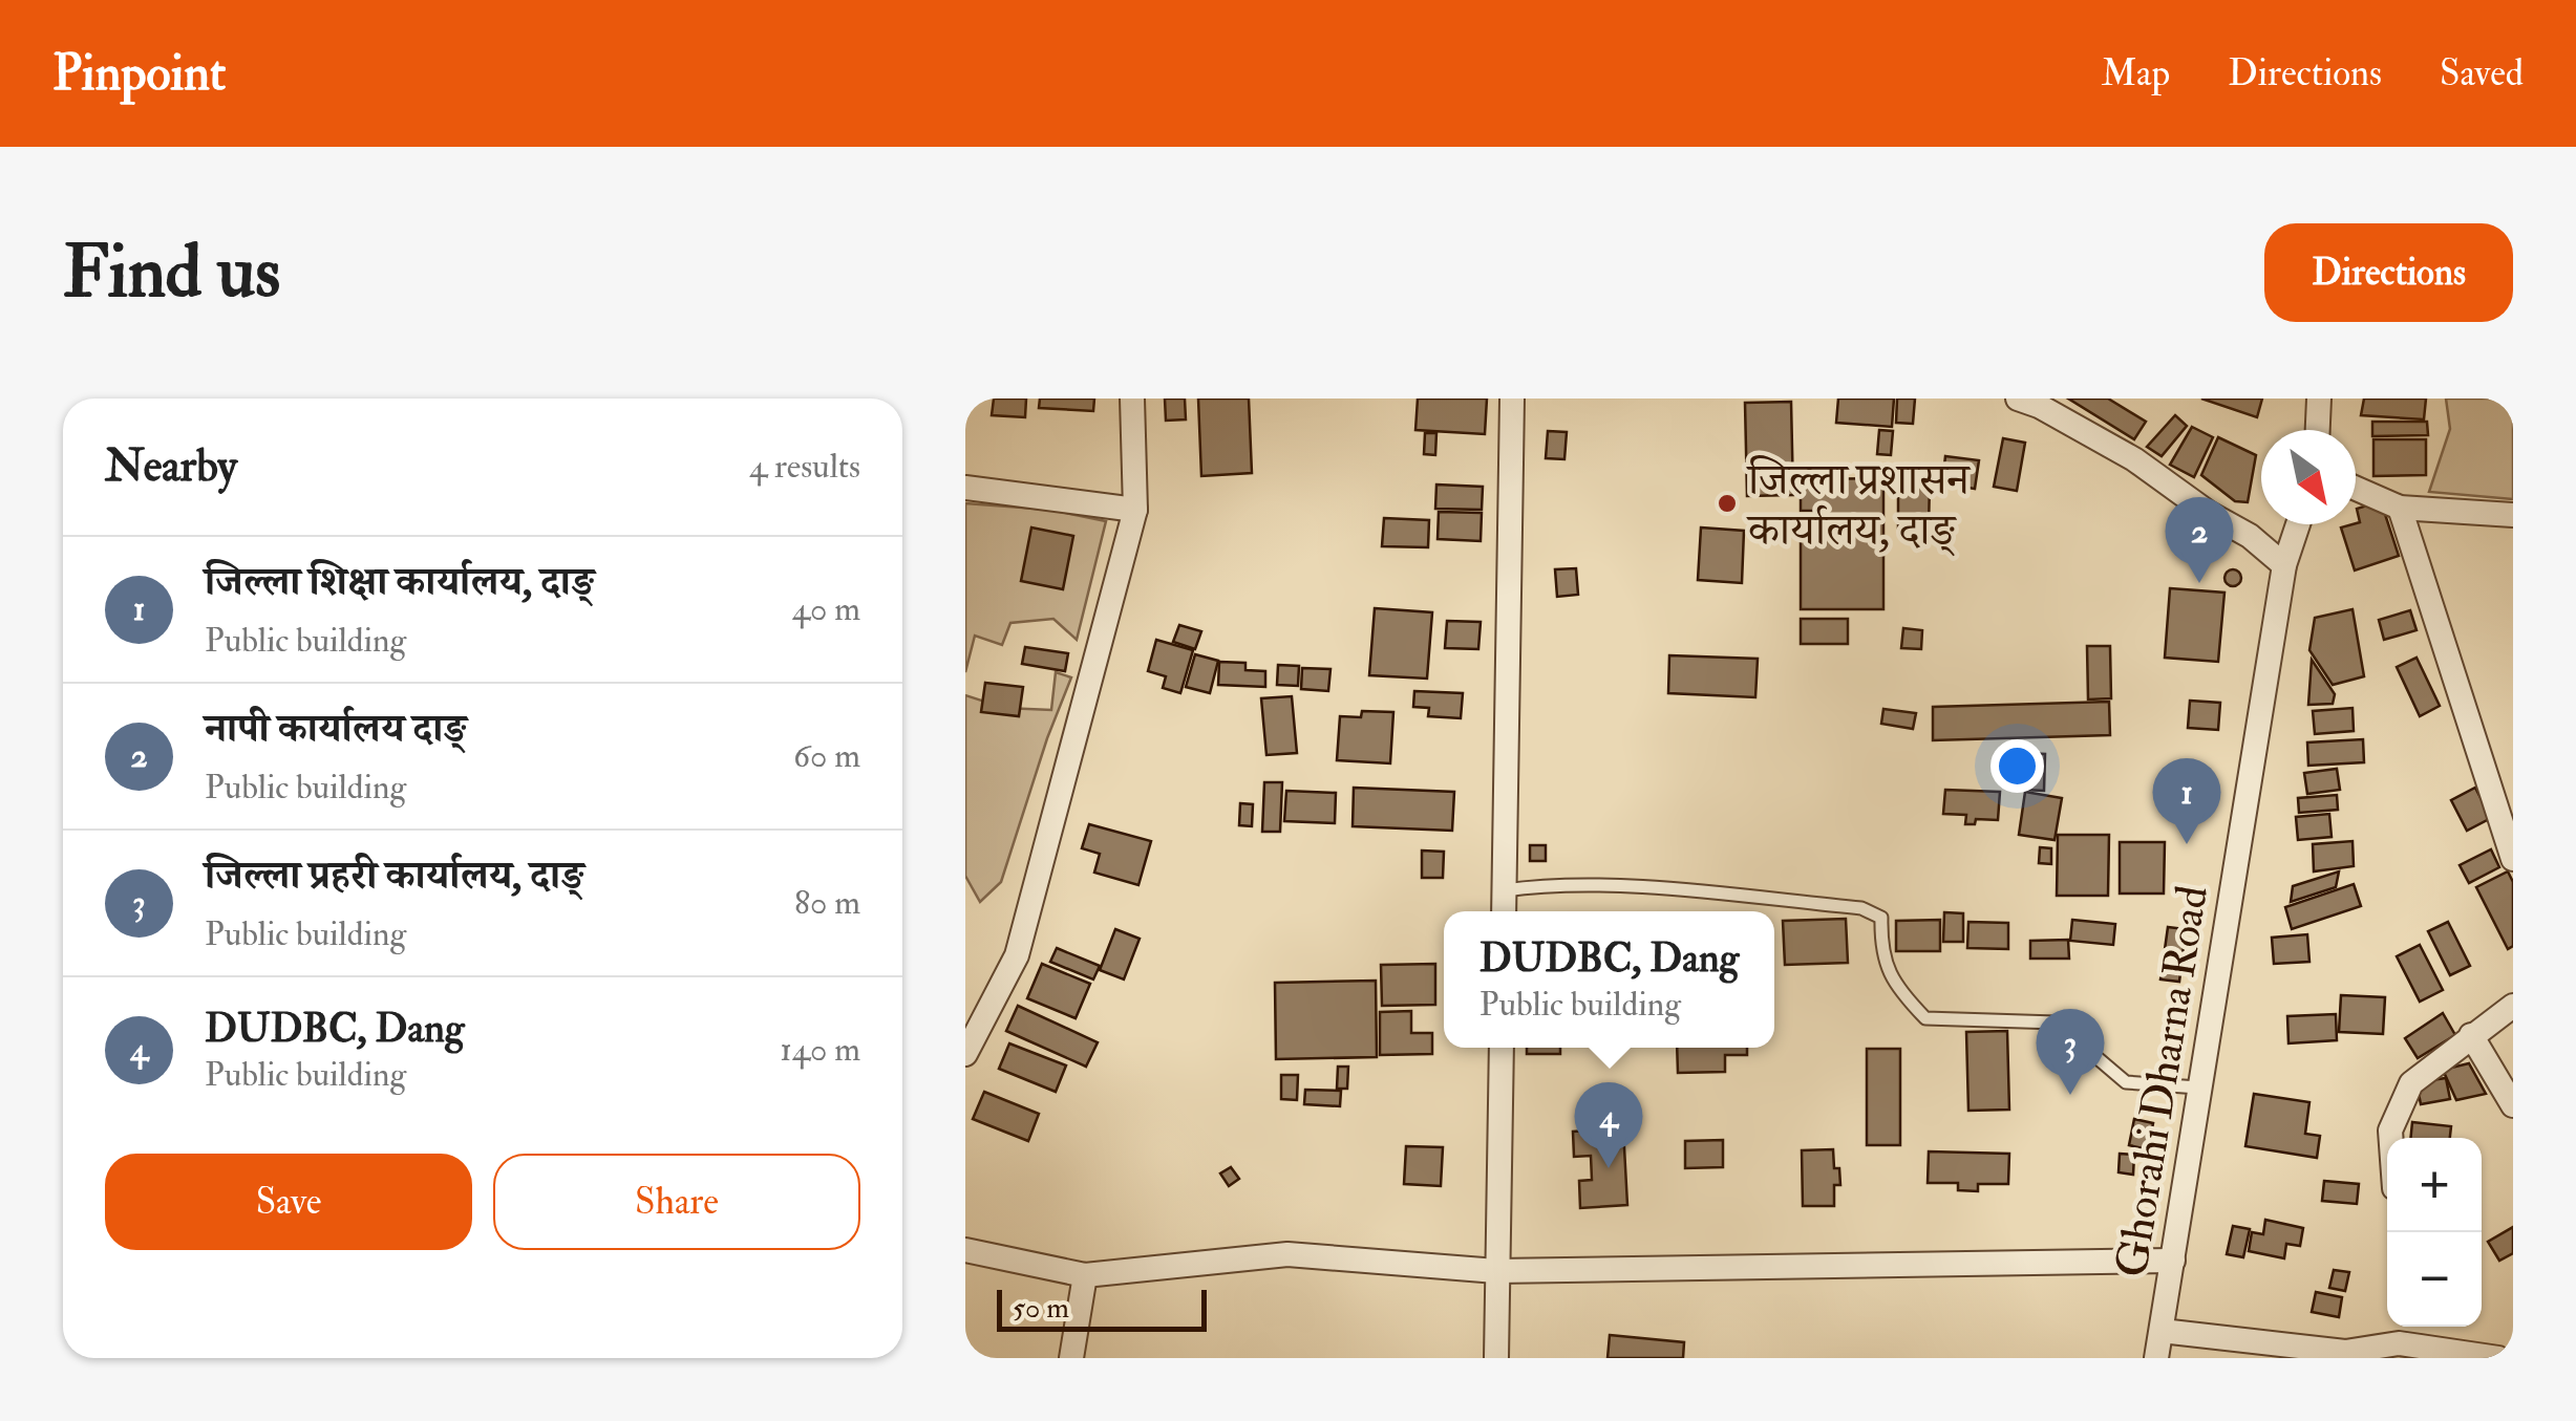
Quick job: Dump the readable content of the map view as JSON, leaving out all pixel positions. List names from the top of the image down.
{
  "streets": {
    "street": ["Ghorahi Dharna Road"]
  },
  "places": ["जिल्ला प्रशासन कार्यालय, दाङ्"],
  "scale_bar": "50 m",
  "north": "bottom right",
  "page": {
    "header": "Pinpoint",
    "nav": ["Map", "Directions", "Saved"],
    "buttons": [
      "Directions",
      ["Save", "Share"]
    ],
    "title": "Find us",
    "heading": ["Nearby", "4 results"],
    "pins": [
      "2",
      "1",
      "3",
      "4"
    ],
    "list": [
      {
        "mark": "1",
        "name": "जिल्ला शिक्षा कार्यालय, दाङ्",
        "note": "Public building",
        "value": "40 m"
      },
      {
        "mark": "2",
        "name": "नापी कार्यालय दाङ्",
        "note": "Public building",
        "value": "60 m"
      },
      {
        "mark": "3",
        "name": "जिल्ला प्रहरी कार्यालय, दाङ्",
        "note": "Public building",
        "value": "80 m"
      },
      {
        "mark": "4",
        "name": "DUDBC, Dang",
        "note": "Public building",
        "value": "140 m"
      }
    ],
    "popup": ["DUDBC, Dang", "Public building"],
    "map_buttons": ["+", "−"],
    "scale": "50 m"
  }
}
